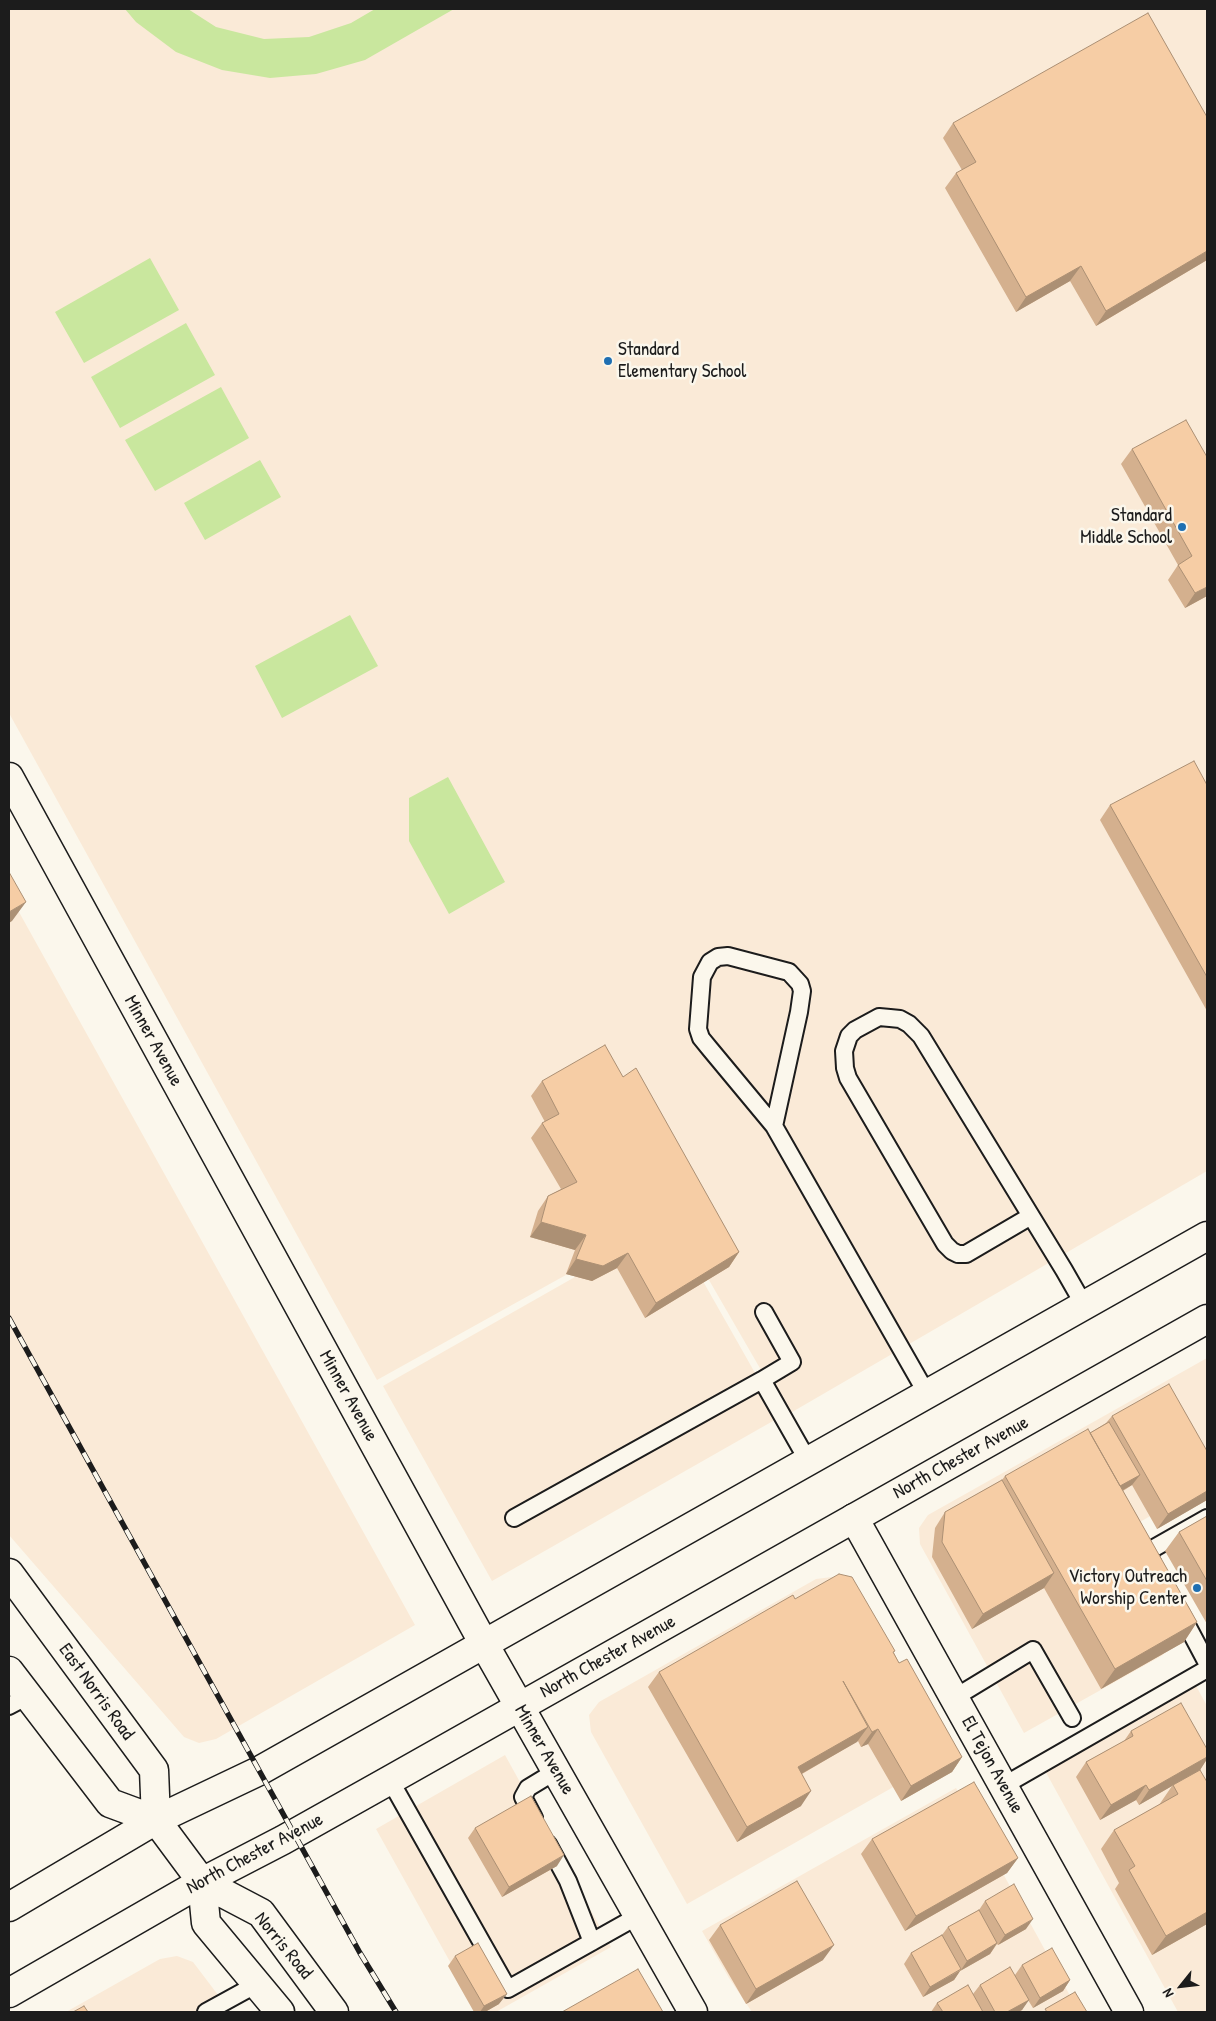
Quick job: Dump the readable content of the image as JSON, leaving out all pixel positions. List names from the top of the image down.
{
  "streets": {
    "street": [
      "Minner Avenue",
      "North Chester Avenue",
      "East Norris Road",
      "El Tejon Avenue",
      "Norris Road"
    ]
  },
  "crossings": [
    ["Minner Avenue", "North Chester Avenue"],
    ["North Chester Avenue", "El Tejon Avenue"],
    ["North Chester Avenue", "Norris Road"]
  ],
  "places": ["Standard Elementary School", "Standard Middle School", "Victory Outreach Worship Center"],
  "north": "bottom left"
}
